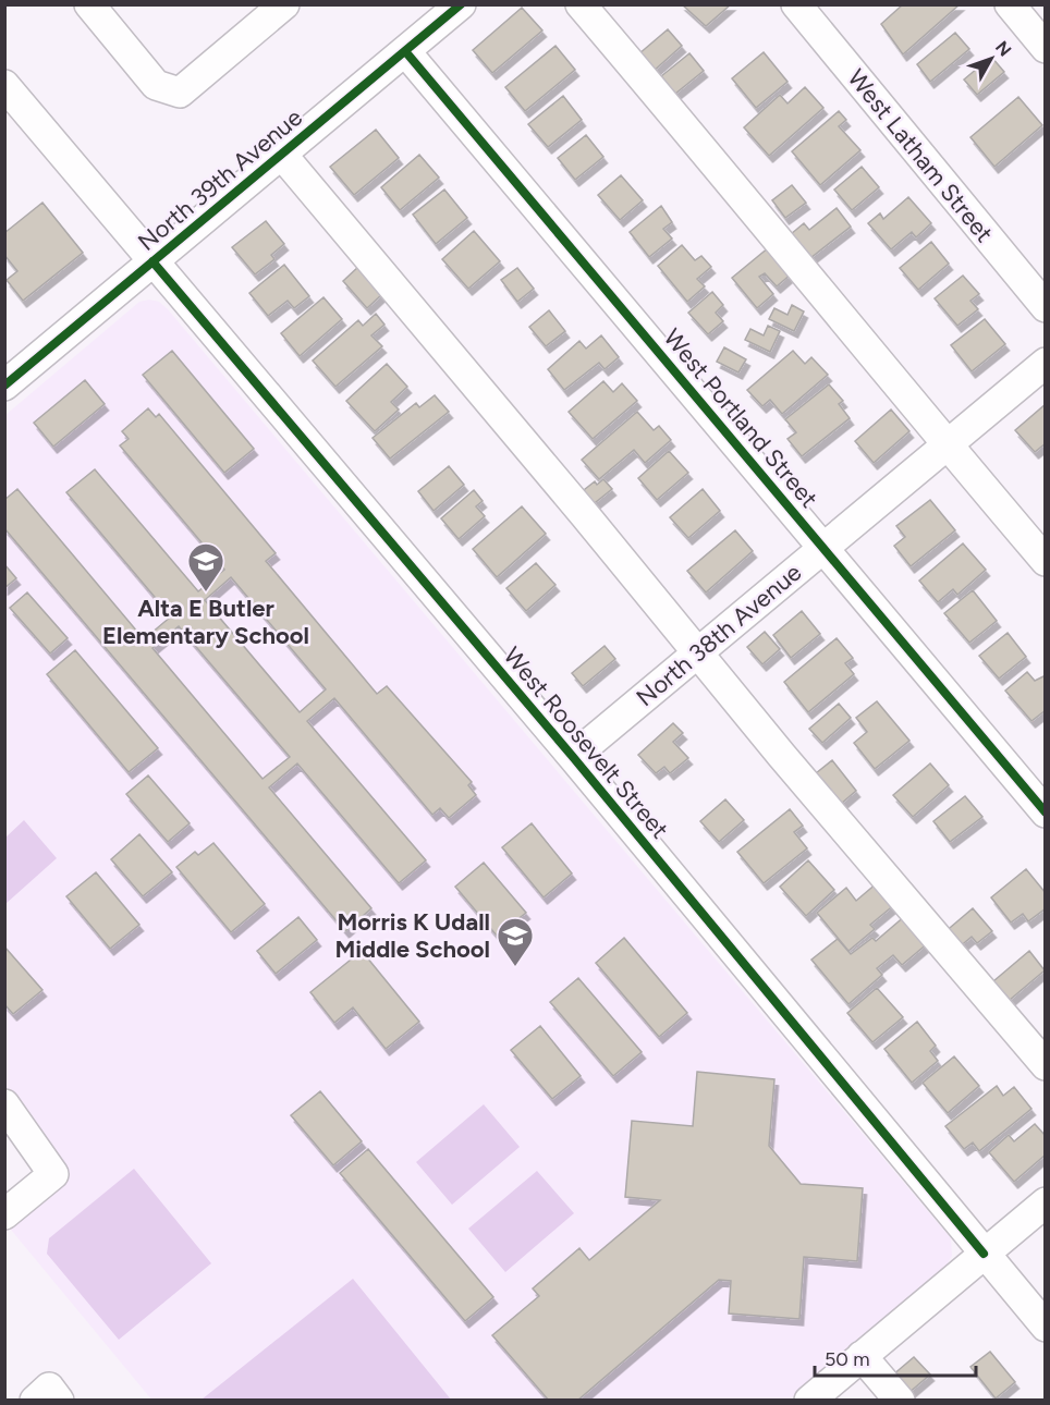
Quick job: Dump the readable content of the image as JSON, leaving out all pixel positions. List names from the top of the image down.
{
  "streets": {
    "street": [
      "West Latham Street",
      "North 39th Avenue",
      "West Portland Street",
      "North 38th Avenue",
      "West Roosevelt Street"
    ]
  },
  "crossings": [
    ["North 39th Avenue", "West Portland Street"],
    ["North 39th Avenue", "West Roosevelt Street"],
    ["West Portland Street", "North 38th Avenue"],
    ["North 38th Avenue", "West Roosevelt Street"]
  ],
  "places": {
    "school or university": ["Alta E Butler Elementary School", "Morris K Udall Middle School"]
  },
  "scale_bar": "50 m",
  "north": "top right"
}
